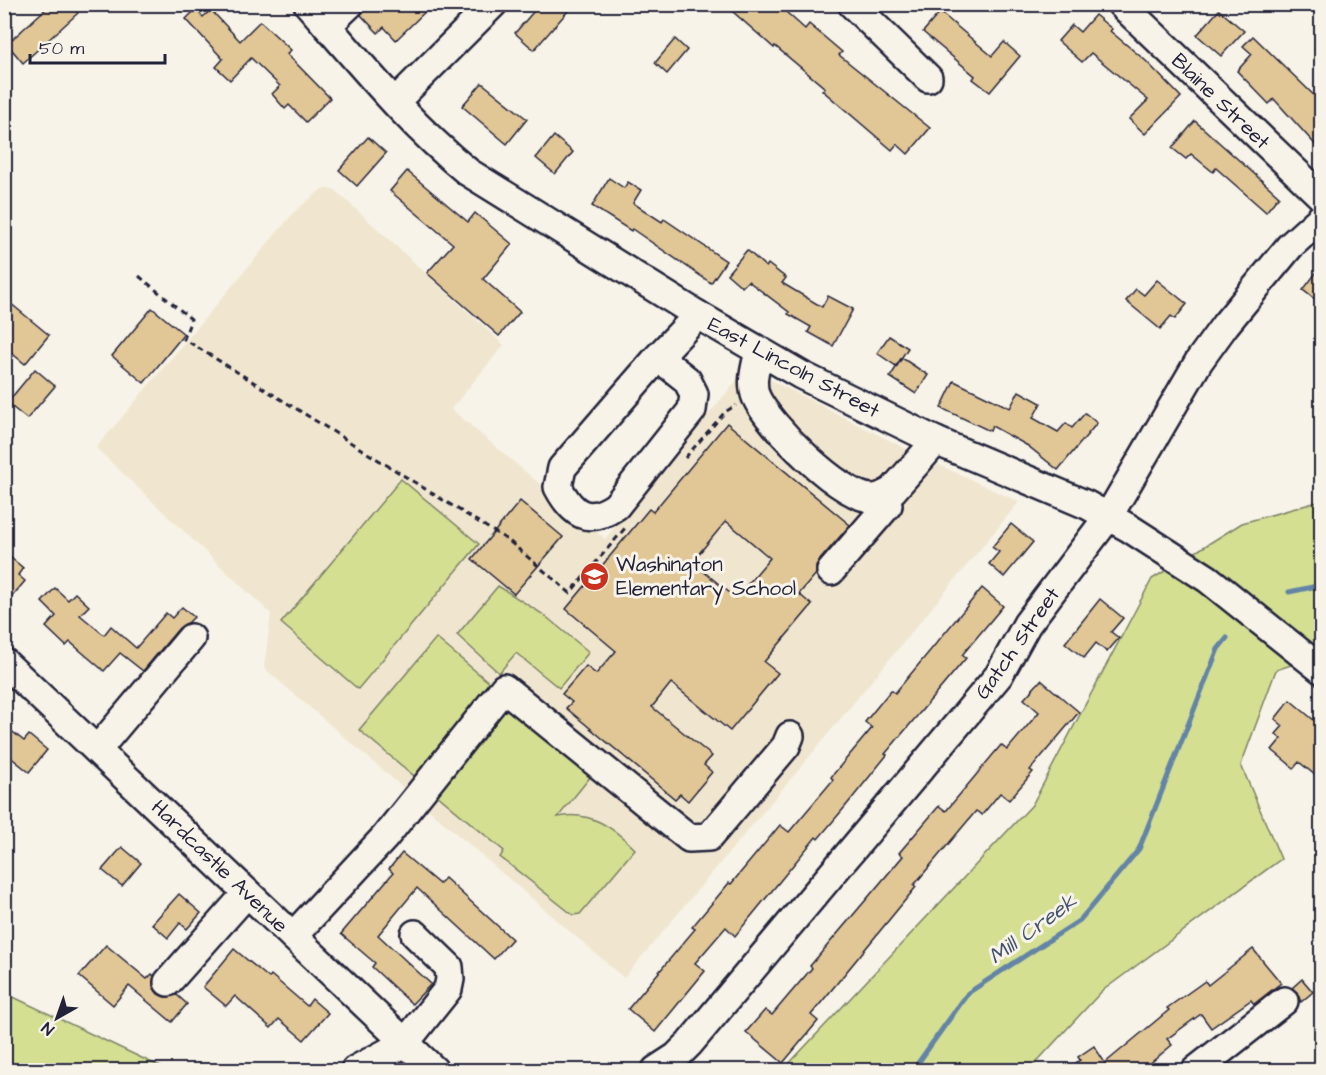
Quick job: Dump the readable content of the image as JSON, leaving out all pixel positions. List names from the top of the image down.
{
  "streets": {
    "street": [
      "Blaine Street",
      "East Lincoln Street",
      "Gatch Street",
      "Hardcastle Avenue"
    ]
  },
  "crossings": [
    ["East Lincoln Street", "Gatch Street"]
  ],
  "water": ["Mill Creek"],
  "places": {
    "school or university": ["Washington Elementary School"]
  },
  "scale_bar": "50 m",
  "north": "bottom left"
}
